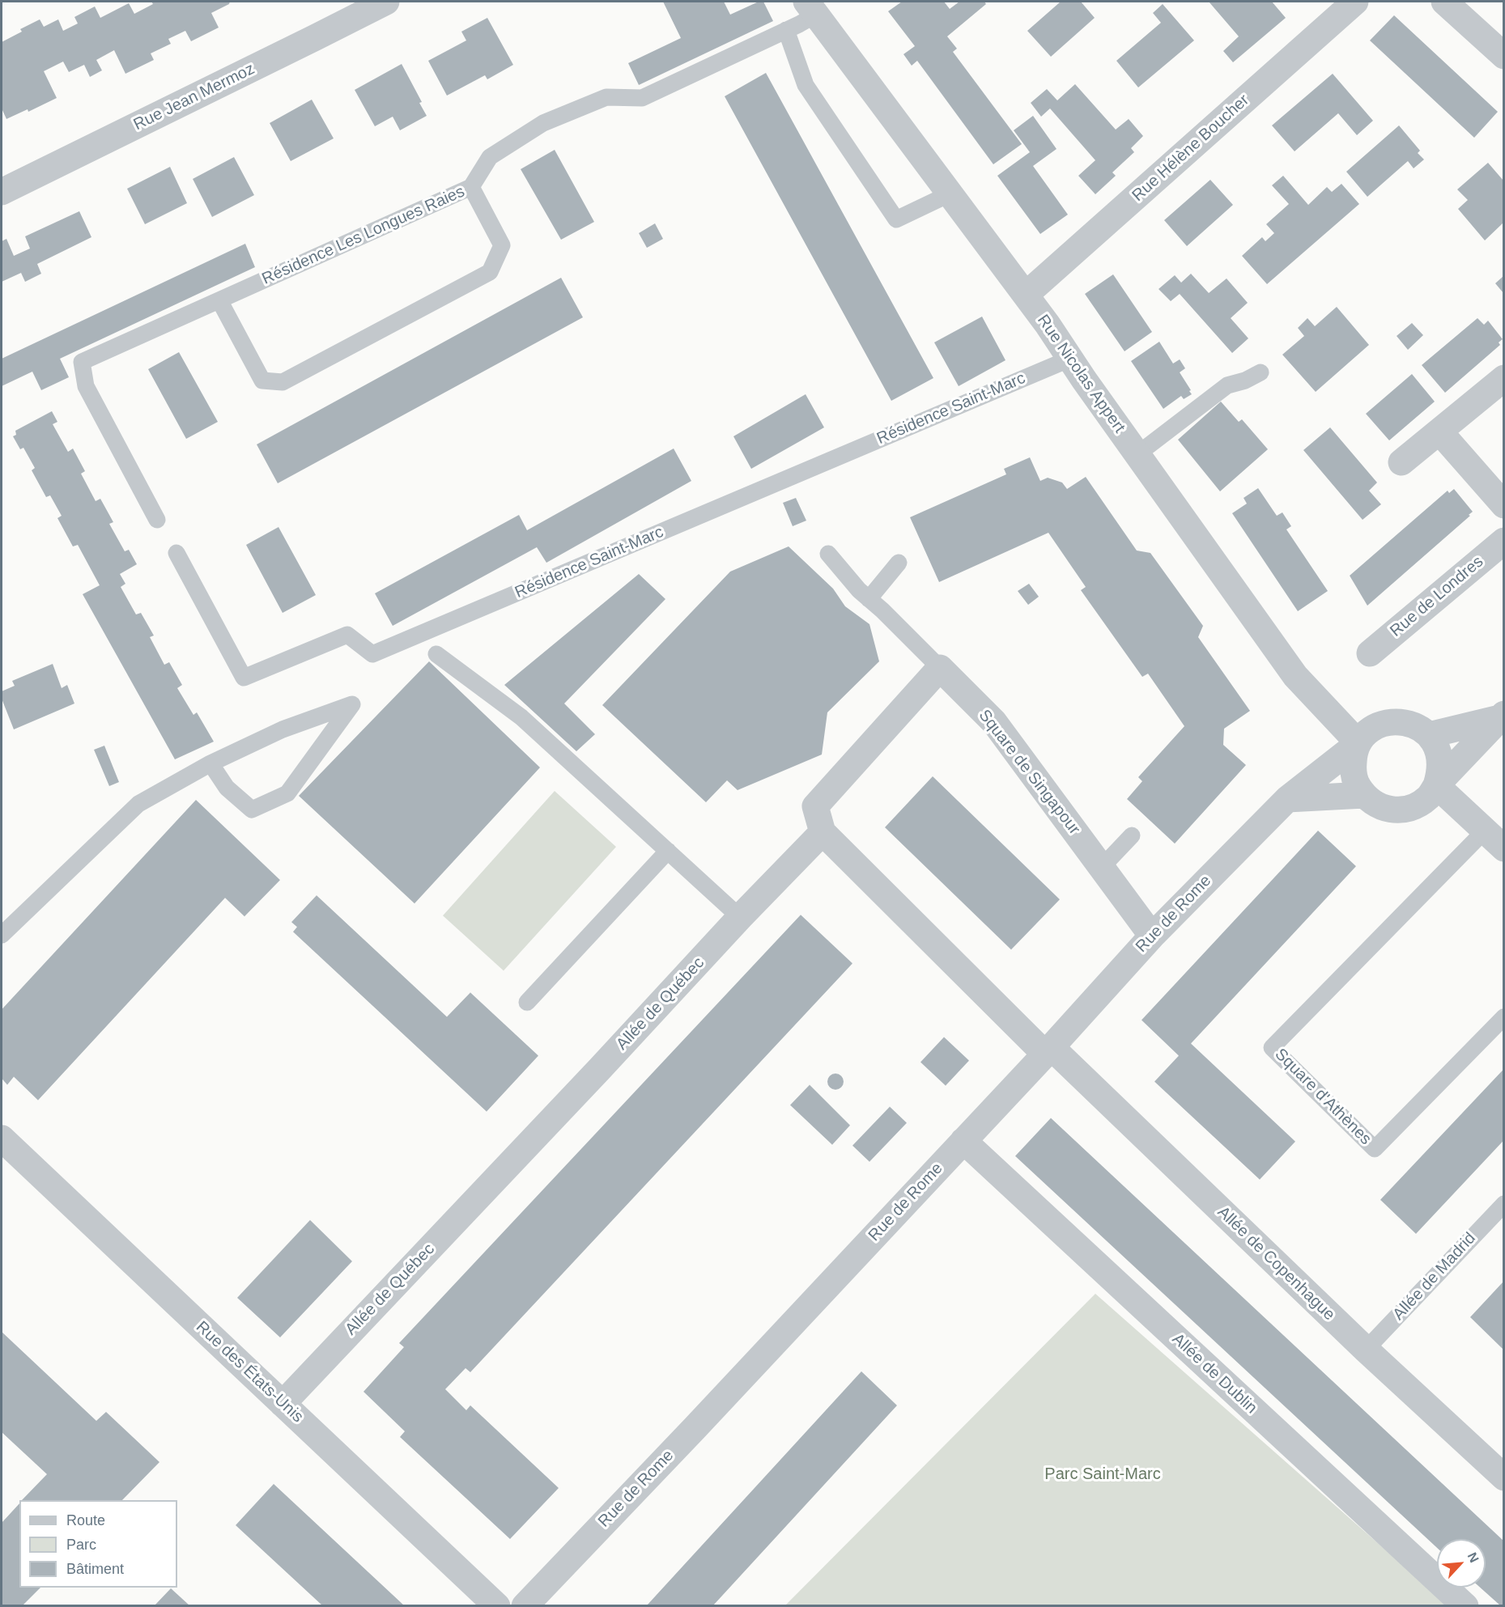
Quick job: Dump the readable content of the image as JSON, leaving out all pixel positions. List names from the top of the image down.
{
  "streets": {
    "street": [
      "Rue Jean Mermoz",
      "Rue Hélène Boucher",
      "Rue Nicolas Appert",
      "Rue de Londres",
      "Square de Singapour",
      "Rue de Rome",
      "Allée de Québec",
      "Allée de Copenhague",
      "Rue des États-Unis",
      "Allée de Dublin"
    ],
    "lane": [
      "Résidence Les Longues Raies",
      "Résidence Saint-Marc",
      "Square d'Athènes",
      "Allée de Madrid"
    ]
  },
  "crossings": [
    ["Rue Hélène Boucher", "Rue Nicolas Appert"],
    ["Résidence Les Longues Raies", "Rue Nicolas Appert"],
    ["Rue Nicolas Appert", "Résidence Saint-Marc"],
    ["Rue Nicolas Appert", "Rue de Rome"],
    ["Square de Singapour", "Rue de Rome"],
    ["Rue de Rome", "Allée de Copenhague"],
    ["Rue de Rome", "Allée de Dublin"],
    ["Allée de Québec", "Rue des États-Unis"],
    ["Allée de Copenhague", "Allée de Madrid"]
  ],
  "parks": ["Parc Saint-Marc"],
  "legend": ["Route", "Parc", "Bâtiment"],
  "north": "top right"
}
